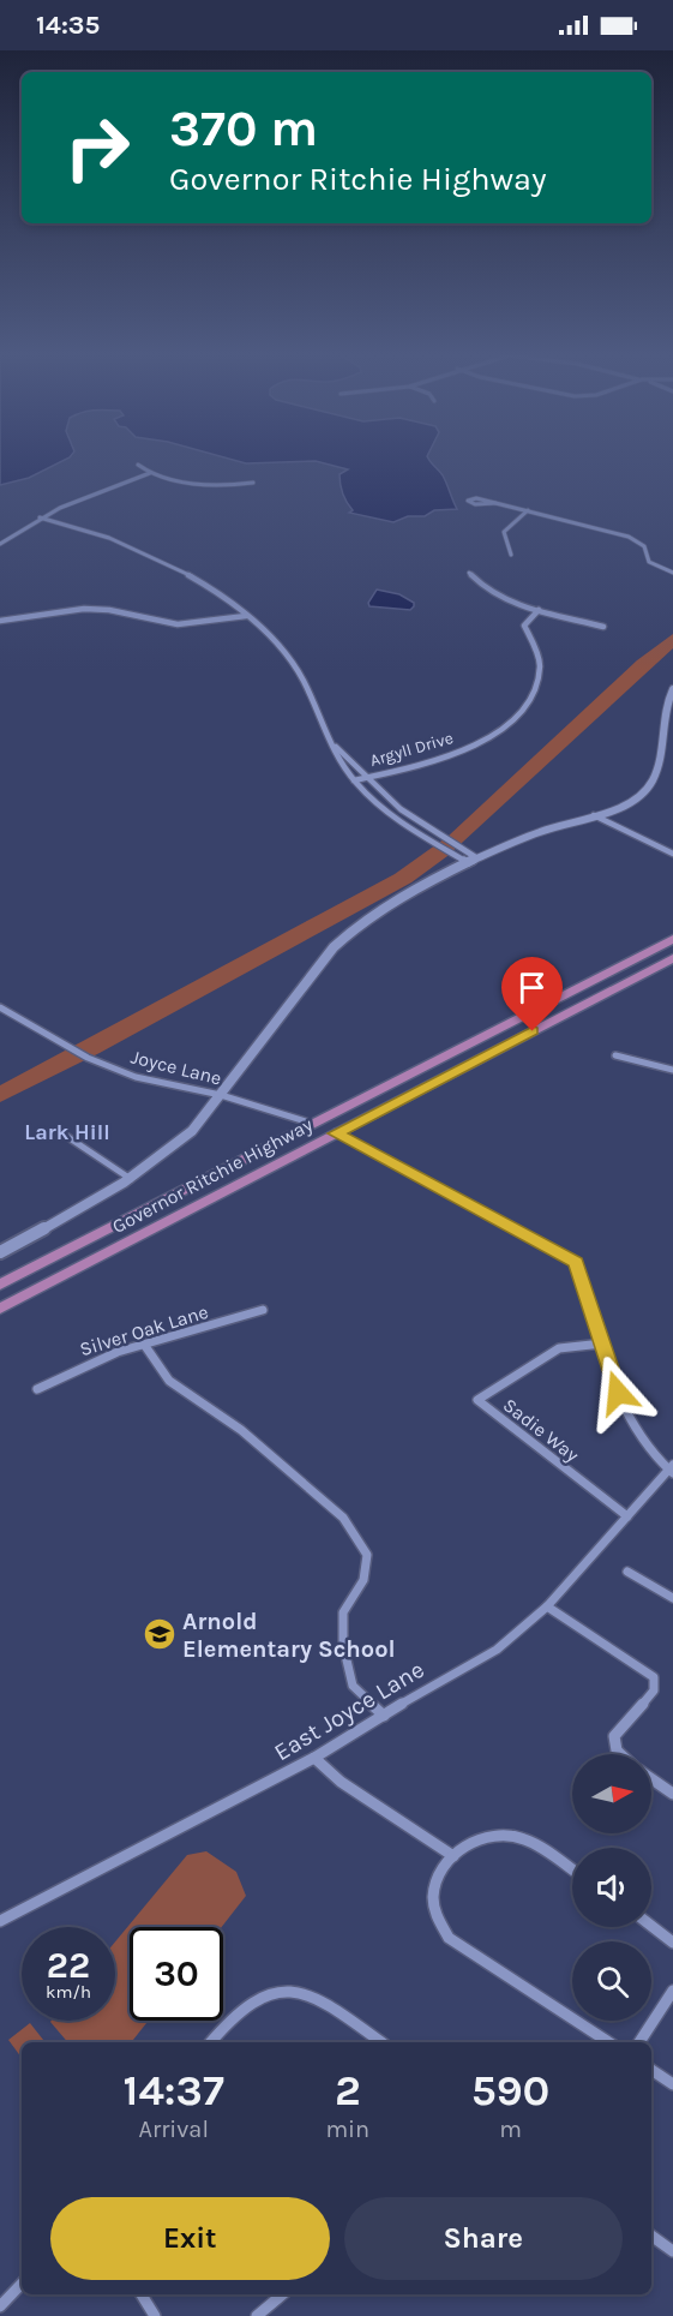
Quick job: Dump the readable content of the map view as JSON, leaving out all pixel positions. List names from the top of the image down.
{
  "streets": {
    "highway": ["Governor Ritchie Highway"],
    "street": [
      "Argyll Drive",
      "Joyce Lane",
      "Silver Oak Lane",
      "Sadie Way",
      "East Joyce Lane"
    ]
  },
  "crossings": [
    ["Joyce Lane", "Governor Ritchie Highway"],
    ["Sadie Way", "East Joyce Lane"]
  ],
  "districts": ["Lark Hill"],
  "places": {
    "school or university": ["Arnold Elementary School"]
  },
  "north": "right",
  "page": {
    "status": "14:35",
    "turn": ["370 m", "Governor Ritchie Highway"],
    "speed": "22 km/h",
    "limit": "30",
    "eta": [
      "14:37",
      "Arrival",
      "2",
      "min",
      "590",
      "m"
    ],
    "buttons": ["Exit", "Share"]
  }
}
